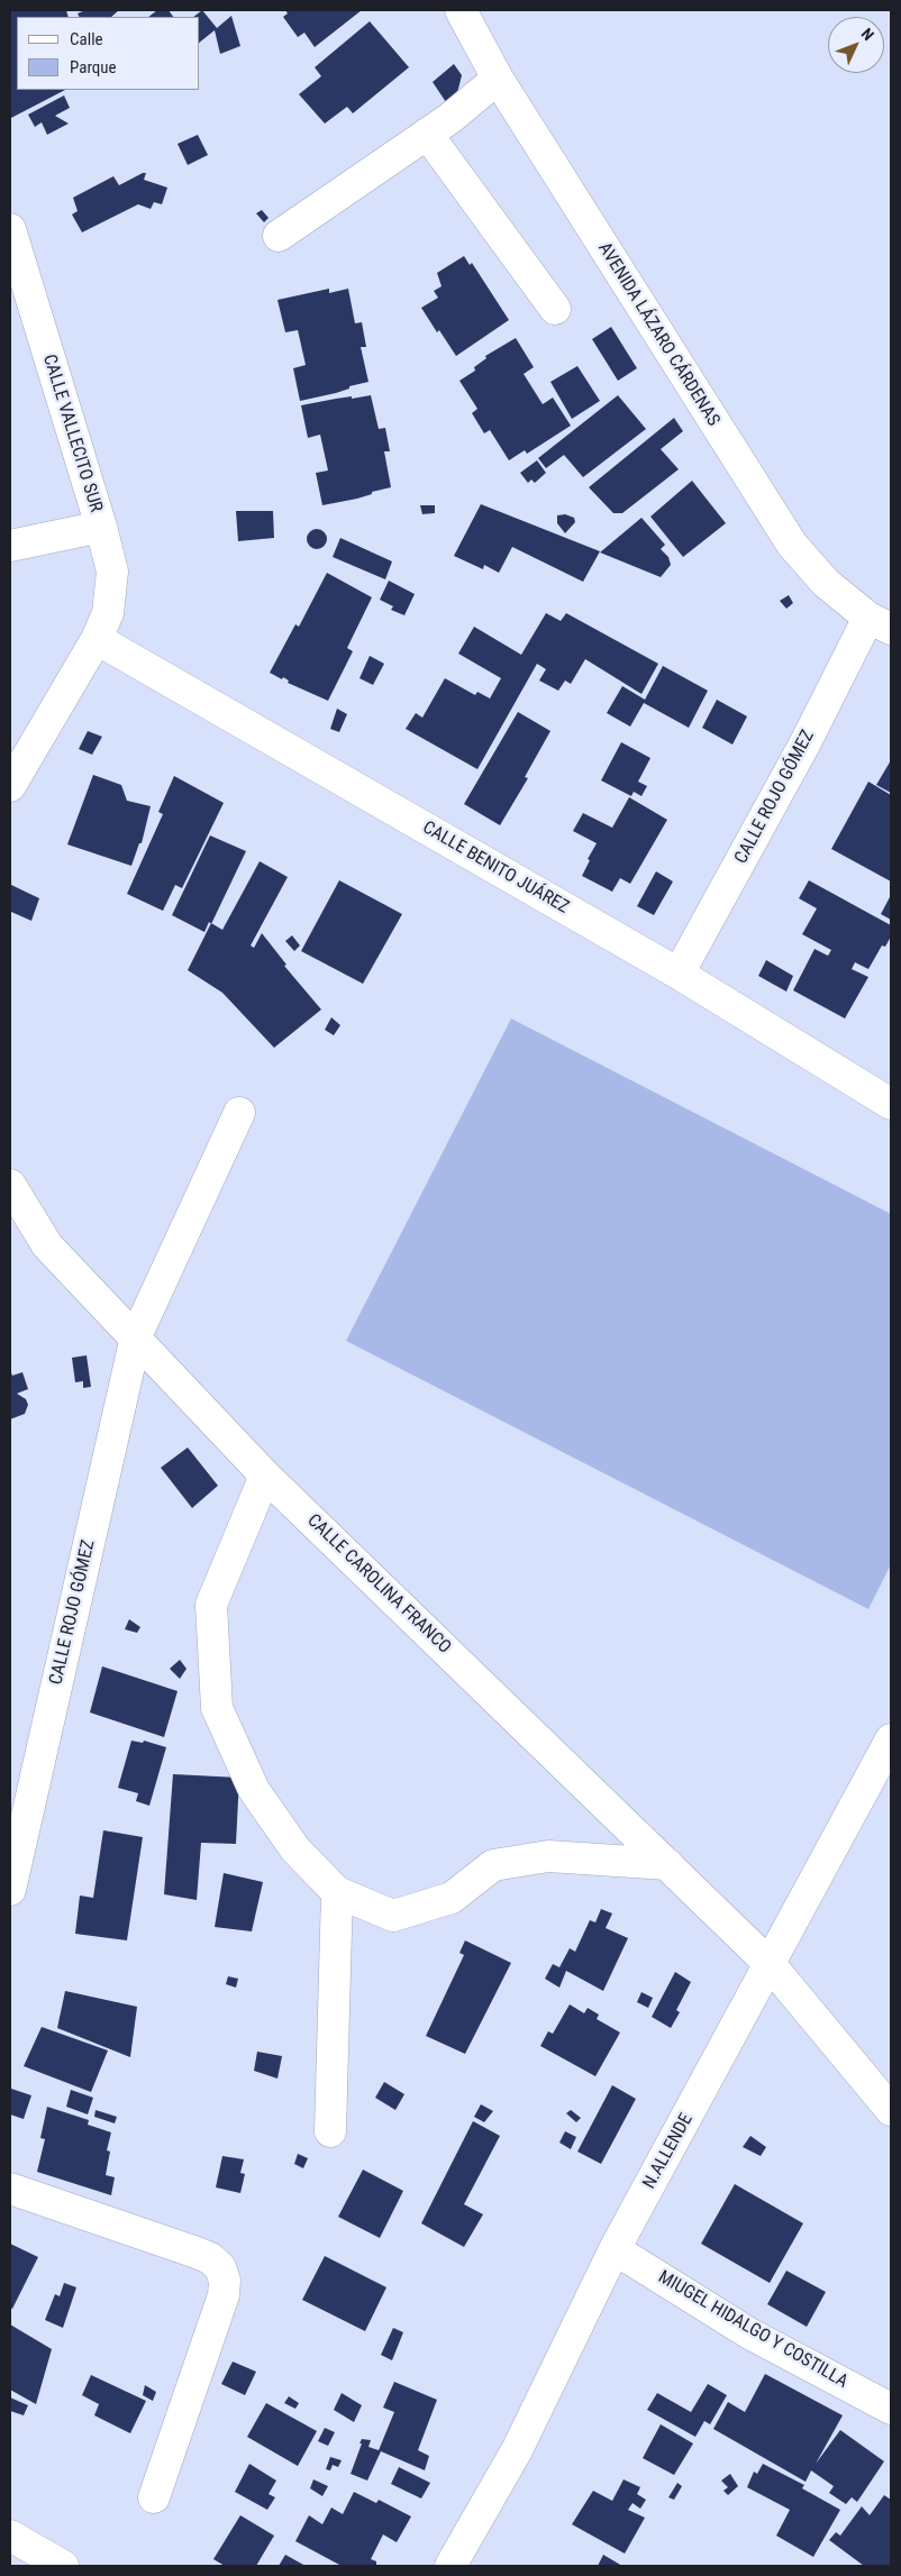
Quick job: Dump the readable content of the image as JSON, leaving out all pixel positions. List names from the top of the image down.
{
  "streets": {
    "street": [
      "AVENIDA LÁZARO CÁRDENAS",
      "CALLE VALLECITO SUR",
      "CALLE ROJO GÓMEZ",
      "CALLE BENITO JUÁREZ",
      "CALLE CAROLINA FRANCO",
      "N.ALLENDE",
      "MIUGEL HIDALGO Y COSTILLA"
    ]
  },
  "crossings": [
    ["AVENIDA LÁZARO CÁRDENAS", "CALLE ROJO GÓMEZ"],
    ["CALLE VALLECITO SUR", "CALLE BENITO JUÁREZ"],
    ["CALLE ROJO GÓMEZ", "CALLE BENITO JUÁREZ"],
    ["CALLE ROJO GÓMEZ", "CALLE CAROLINA FRANCO"],
    ["CALLE CAROLINA FRANCO", "N.ALLENDE"],
    ["N.ALLENDE", "MIUGEL HIDALGO Y COSTILLA"]
  ],
  "legend": ["Calle", "Parque"],
  "north": "top right"
}
